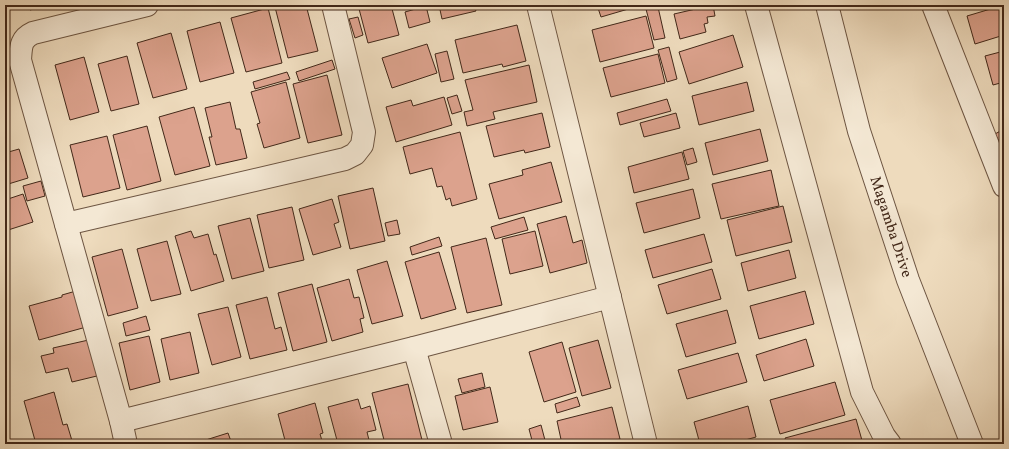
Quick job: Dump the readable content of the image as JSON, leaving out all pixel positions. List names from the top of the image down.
{
  "streets": {
    "street": ["Magamba Drive"]
  }
}
